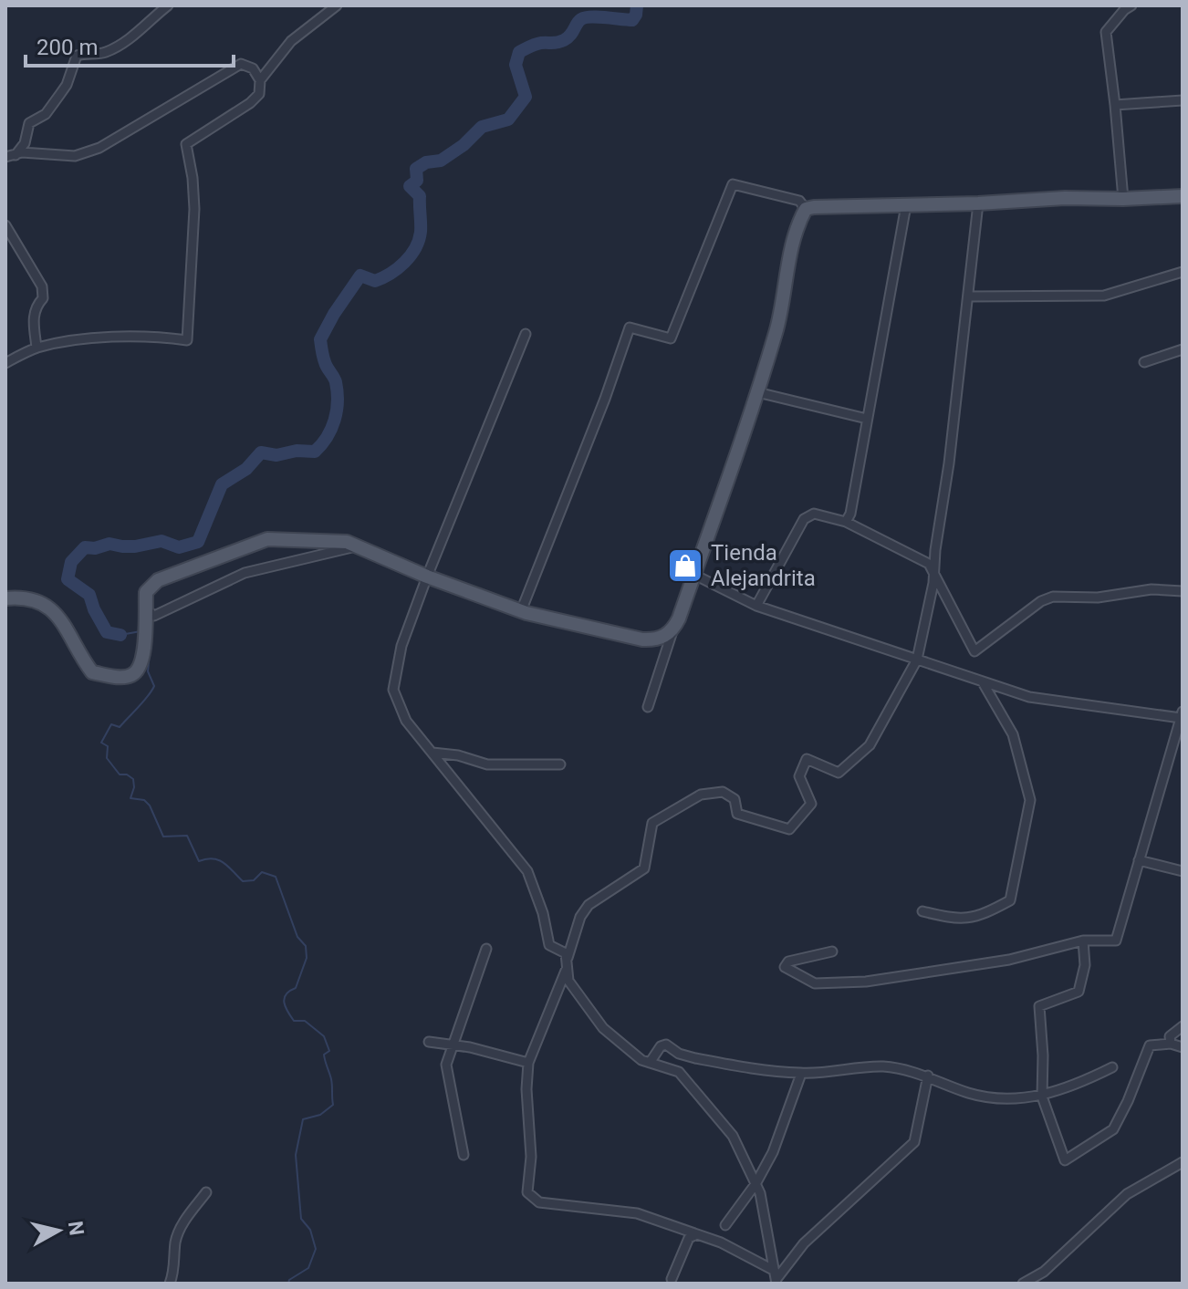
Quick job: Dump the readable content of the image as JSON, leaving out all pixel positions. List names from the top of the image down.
{
  "places": {
    "shop": ["Tienda Alejandrita"]
  },
  "scale_bar": "200 m",
  "north": "right"
}
